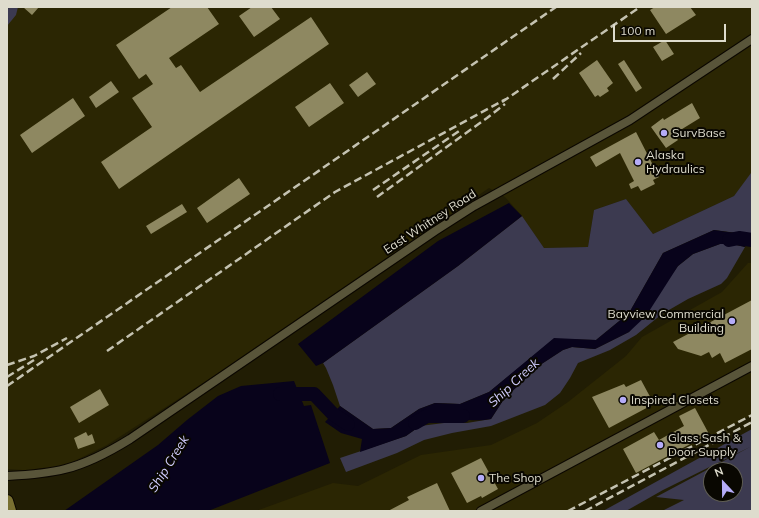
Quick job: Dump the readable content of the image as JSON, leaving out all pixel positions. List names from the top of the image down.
{
  "streets": {
    "street": ["East Whitney Road"]
  },
  "water": ["Ship Creek"],
  "places": [
    "SurvBase",
    "Alaska Hydraulics",
    "Bayview Commercial Building",
    "Inspired Closets",
    "Glass Sash & Door Supply",
    "The Shop"
  ],
  "scale_bar": "100 m",
  "north": "top"
}
